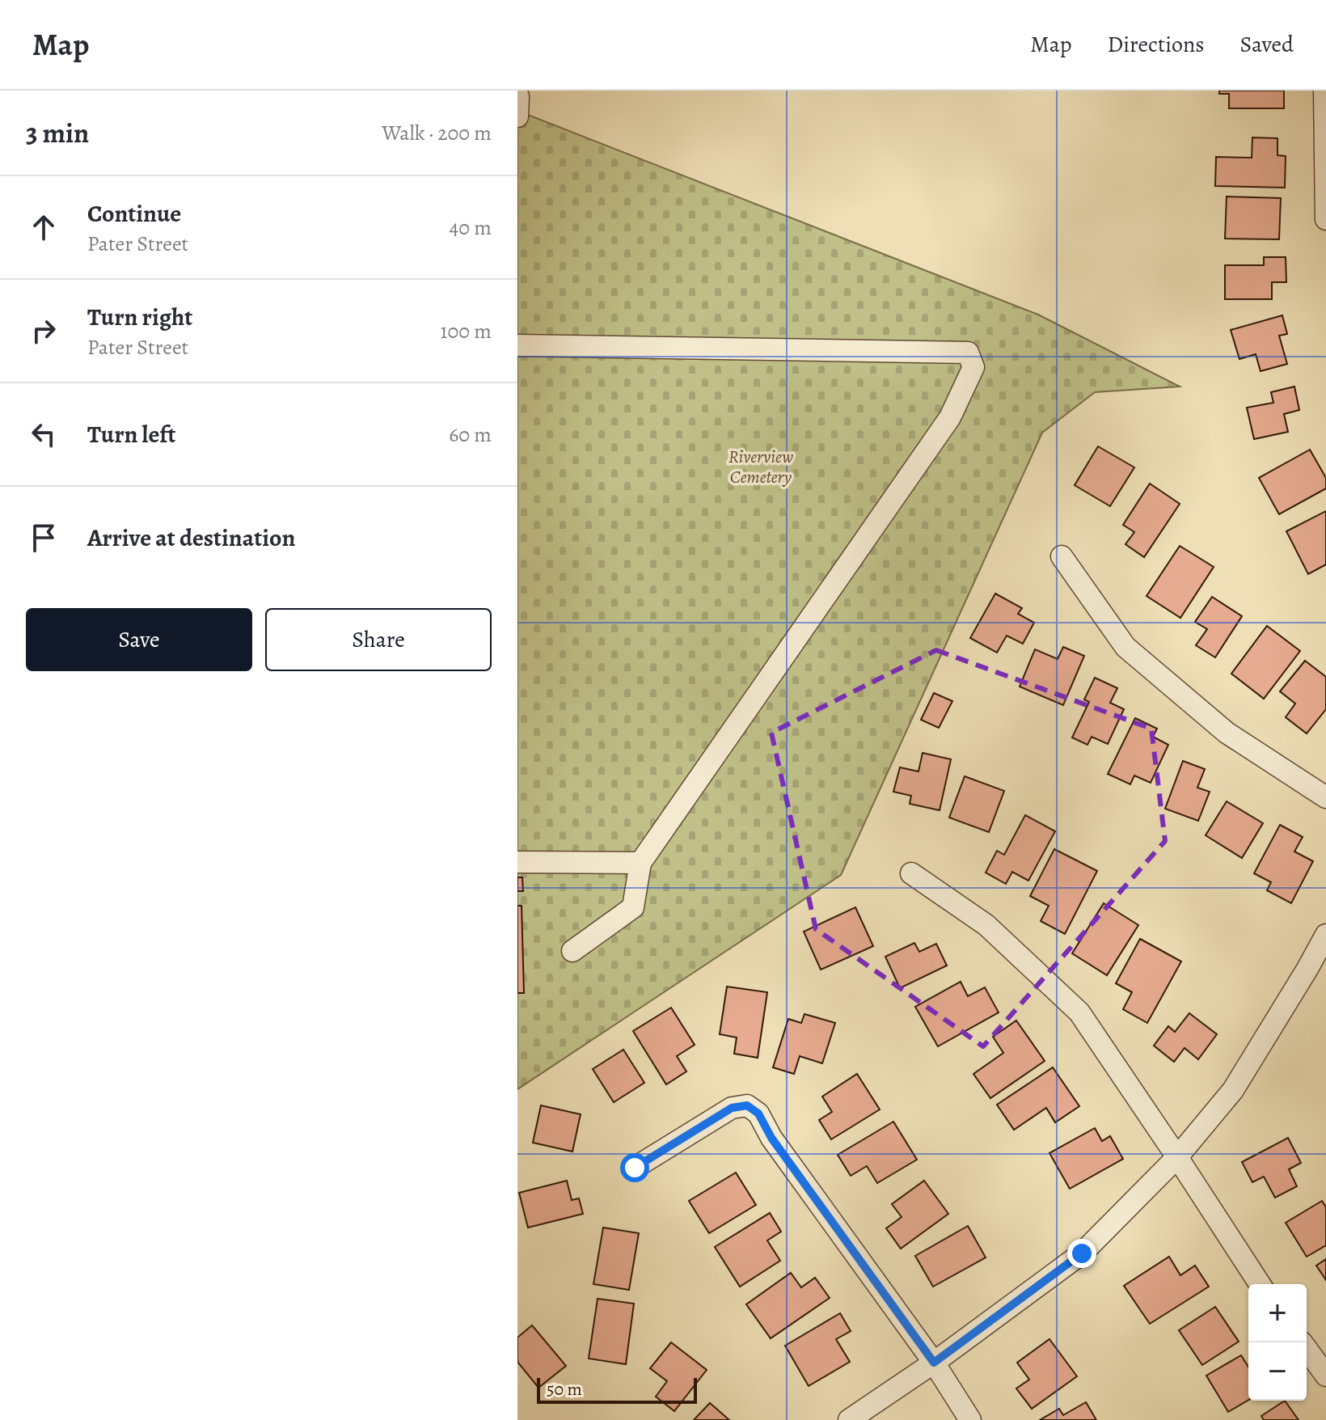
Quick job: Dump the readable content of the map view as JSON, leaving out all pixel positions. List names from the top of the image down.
{
  "parks": ["Riverview Cemetery"],
  "scale_bar": "50 m",
  "page": {
    "header": "Map",
    "nav": ["Map", "Directions", "Saved"],
    "heading": ["3 min", "Walk · 200 m"],
    "list": [
      ["Continue", "Pater Street", "40 m"],
      ["Turn right", "Pater Street", "100 m"],
      ["Turn left", "60 m"],
      "Arrive at destination"
    ],
    "buttons": ["Save", "Share"],
    "map_buttons": ["+", "−"],
    "scale": "50 m"
  }
}
